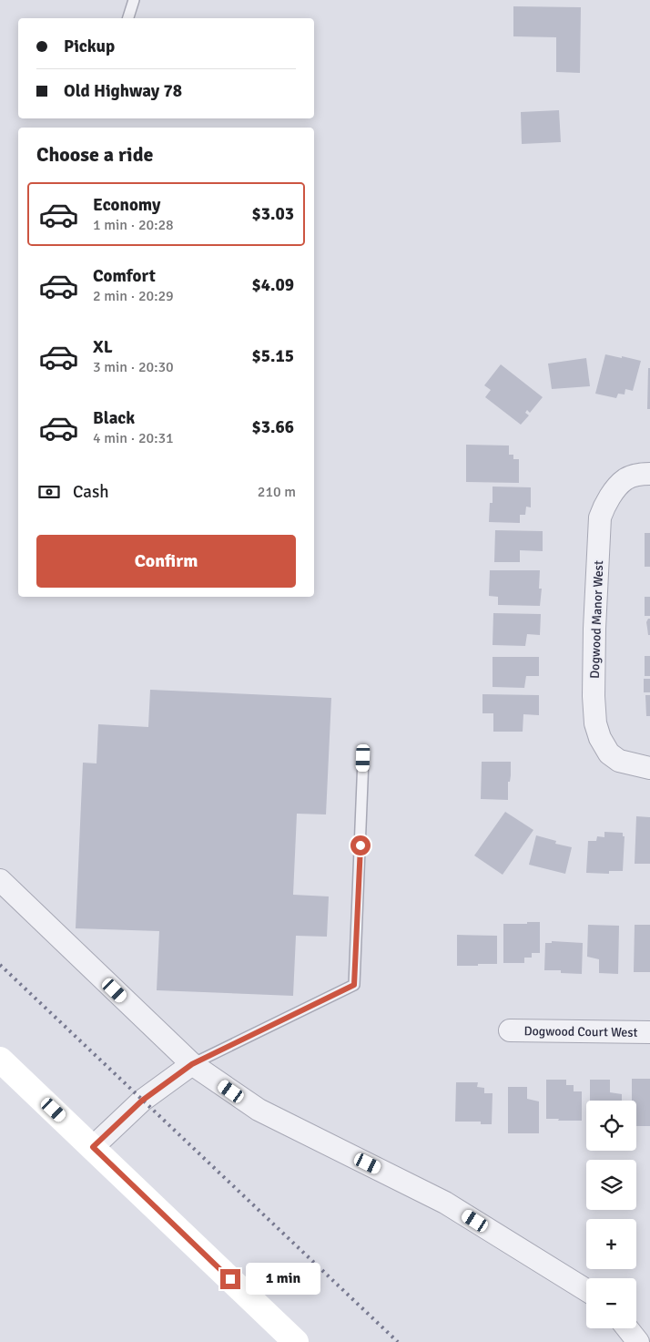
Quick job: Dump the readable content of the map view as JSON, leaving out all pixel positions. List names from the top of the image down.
{
  "streets": {
    "street": ["Dogwood Manor West", "Dogwood Court West"]
  },
  "page": {
    "banner": ["Pickup", "Old Highway 78"],
    "heading": "Choose a ride",
    "list": [
      {
        "name": "Economy",
        "note": "1 min · 20:28",
        "value": "$3.03"
      },
      {
        "name": "Comfort",
        "note": "2 min · 20:29",
        "value": "$4.09"
      },
      {
        "name": "XL",
        "note": "3 min · 20:30",
        "value": "$5.15"
      },
      {
        "name": "Black",
        "note": "4 min · 20:31",
        "value": "$3.66"
      }
    ],
    "pay": ["Cash", "210 m"],
    "buttons": "Confirm",
    "map_buttons": ["+", "−"],
    "bubble": "1 min"
  }
}
